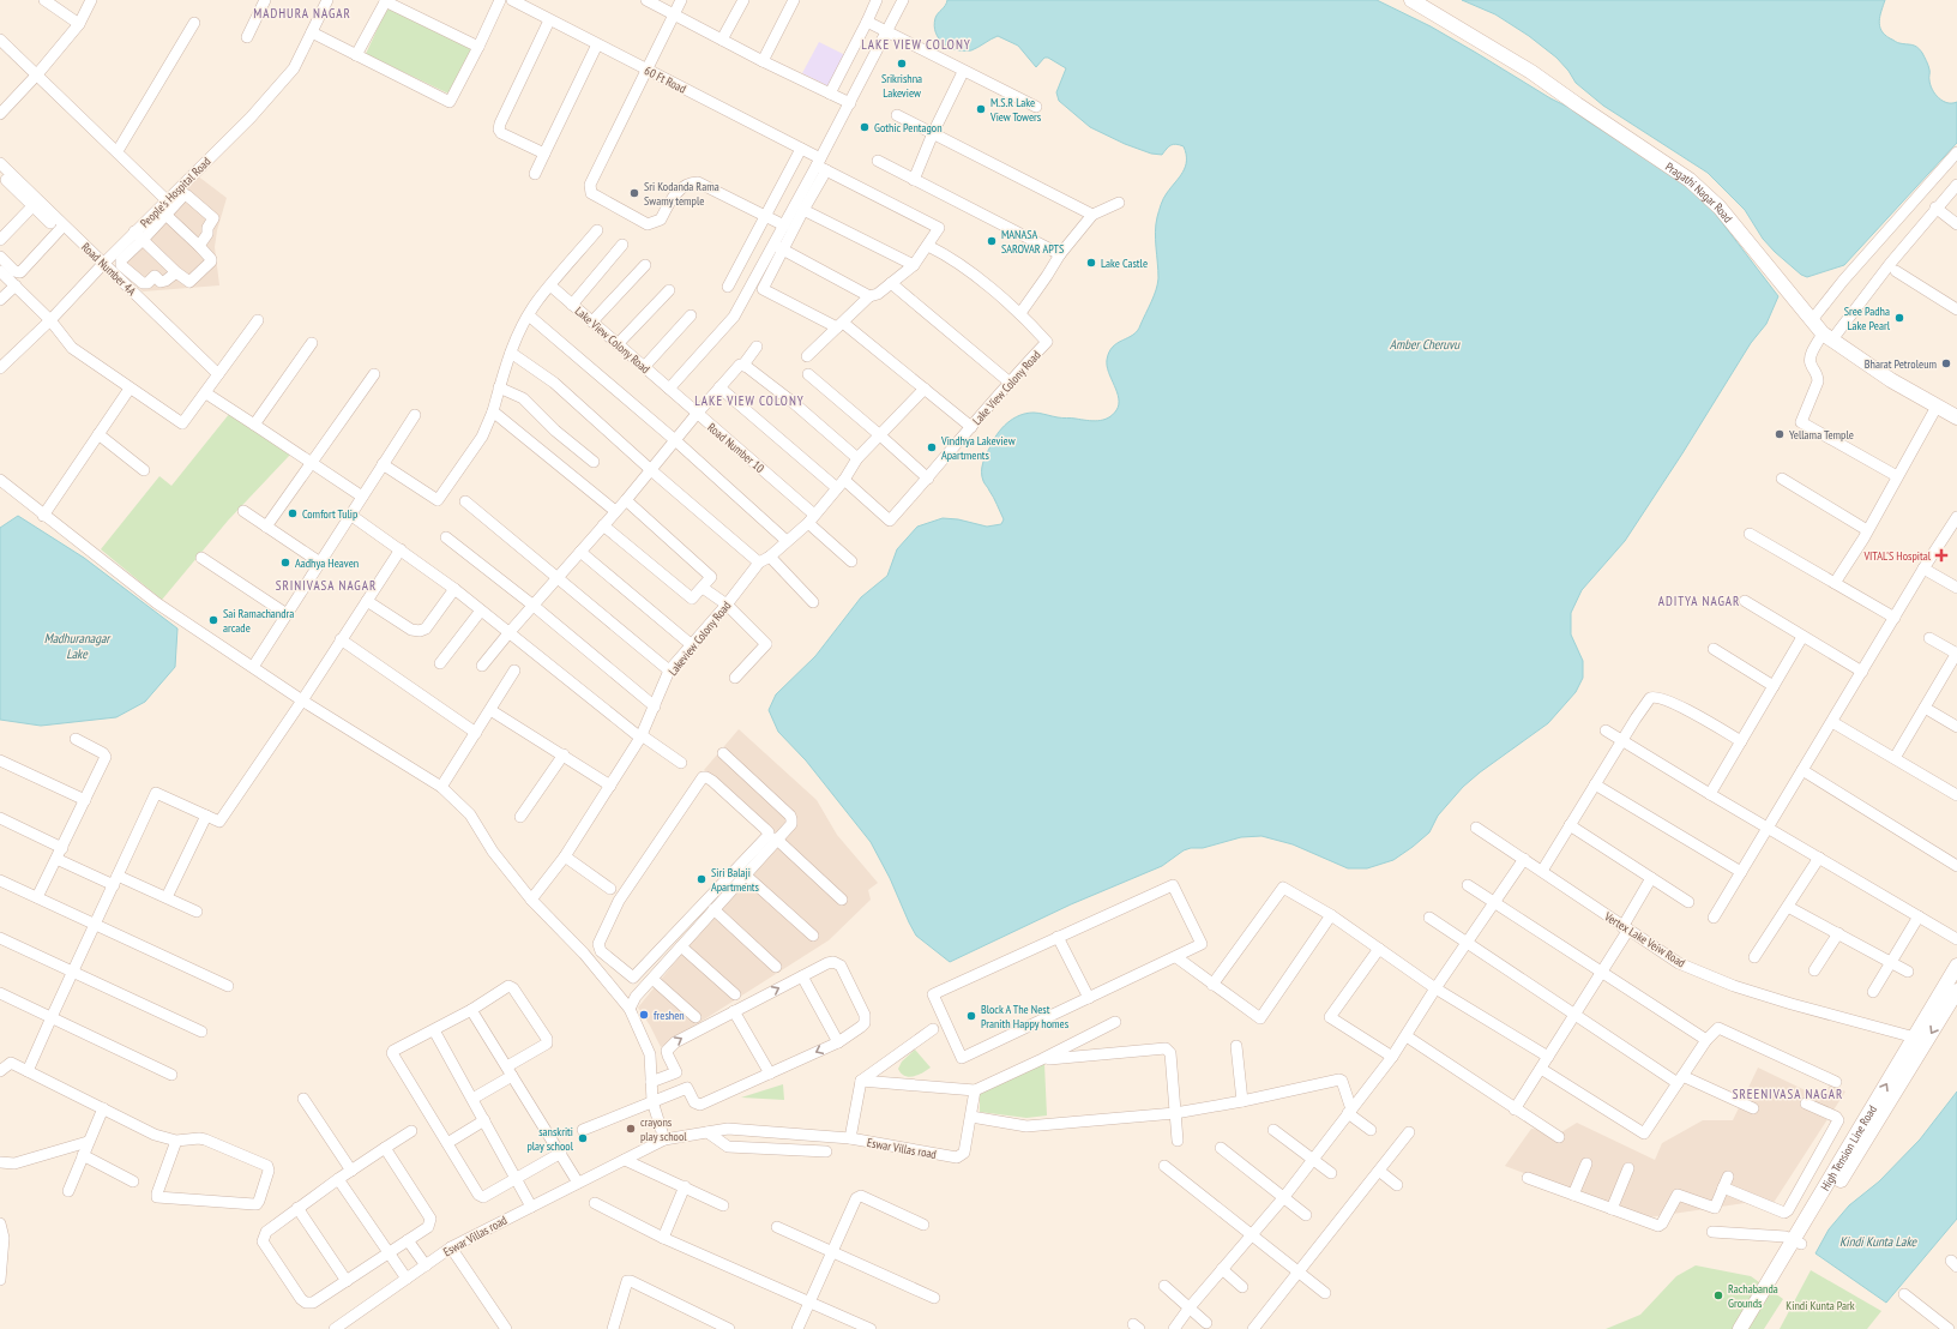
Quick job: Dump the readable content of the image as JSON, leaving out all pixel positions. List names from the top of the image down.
{
  "streets": {
    "main road": ["Pragathi Nagar Road", "High Tension Line Road"],
    "street": [
      "60 Ft Road",
      "People's Hospital Road",
      "Road Number 4A",
      "Lake View Colony Road",
      "Road Number 10",
      "Lakeview Colony Road",
      "Vertex Lake Veiw Road",
      "Eswar Villas road"
    ]
  },
  "crossings": [
    ["People's Hospital Road", "Road Number 4A"],
    ["Lake View Colony Road", "Road Number 10"],
    ["Lake View Colony Road", "Lakeview Colony Road"],
    ["Road Number 10", "Lakeview Colony Road"],
    ["Vertex Lake Veiw Road", "High Tension Line Road"]
  ],
  "districts": [
    "MADHURA NAGAR",
    "LAKE VIEW COLONY",
    "LAKE VIEW COLONY",
    "SRINIVASA NAGAR",
    "ADITYA NAGAR",
    "SREENIVASA NAGAR"
  ],
  "water": ["Amber Cheruvu", "Madhuranagar Lake", "Kindi Kunta Lake"],
  "parks": ["Kindi Kunta Park"],
  "places": {
    "other": [
      "Srikrishna Lakeview",
      "M.S.R Lake View Towers",
      "Gothic Pentagon",
      "Sri Kodanda Rama Swamy temple",
      "MANASA SAROVAR APTS",
      "Lake Castle",
      "Sree Padha Lake Pearl",
      "Bharat Petroleum",
      "Yellama Temple",
      "Vindhya Lakeview Apartments",
      "Comfort Tulip",
      "Aadhya Heaven",
      "Sai Ramachandra arcade",
      "Siri Balaji Apartments",
      "freshen",
      "Block A The Nest Pranith Happy homes",
      "crayons play school",
      "sanskriti play school",
      "Rachabanda Grounds"
    ],
    "health": ["VITAL'S Hospital"]
  }
}
